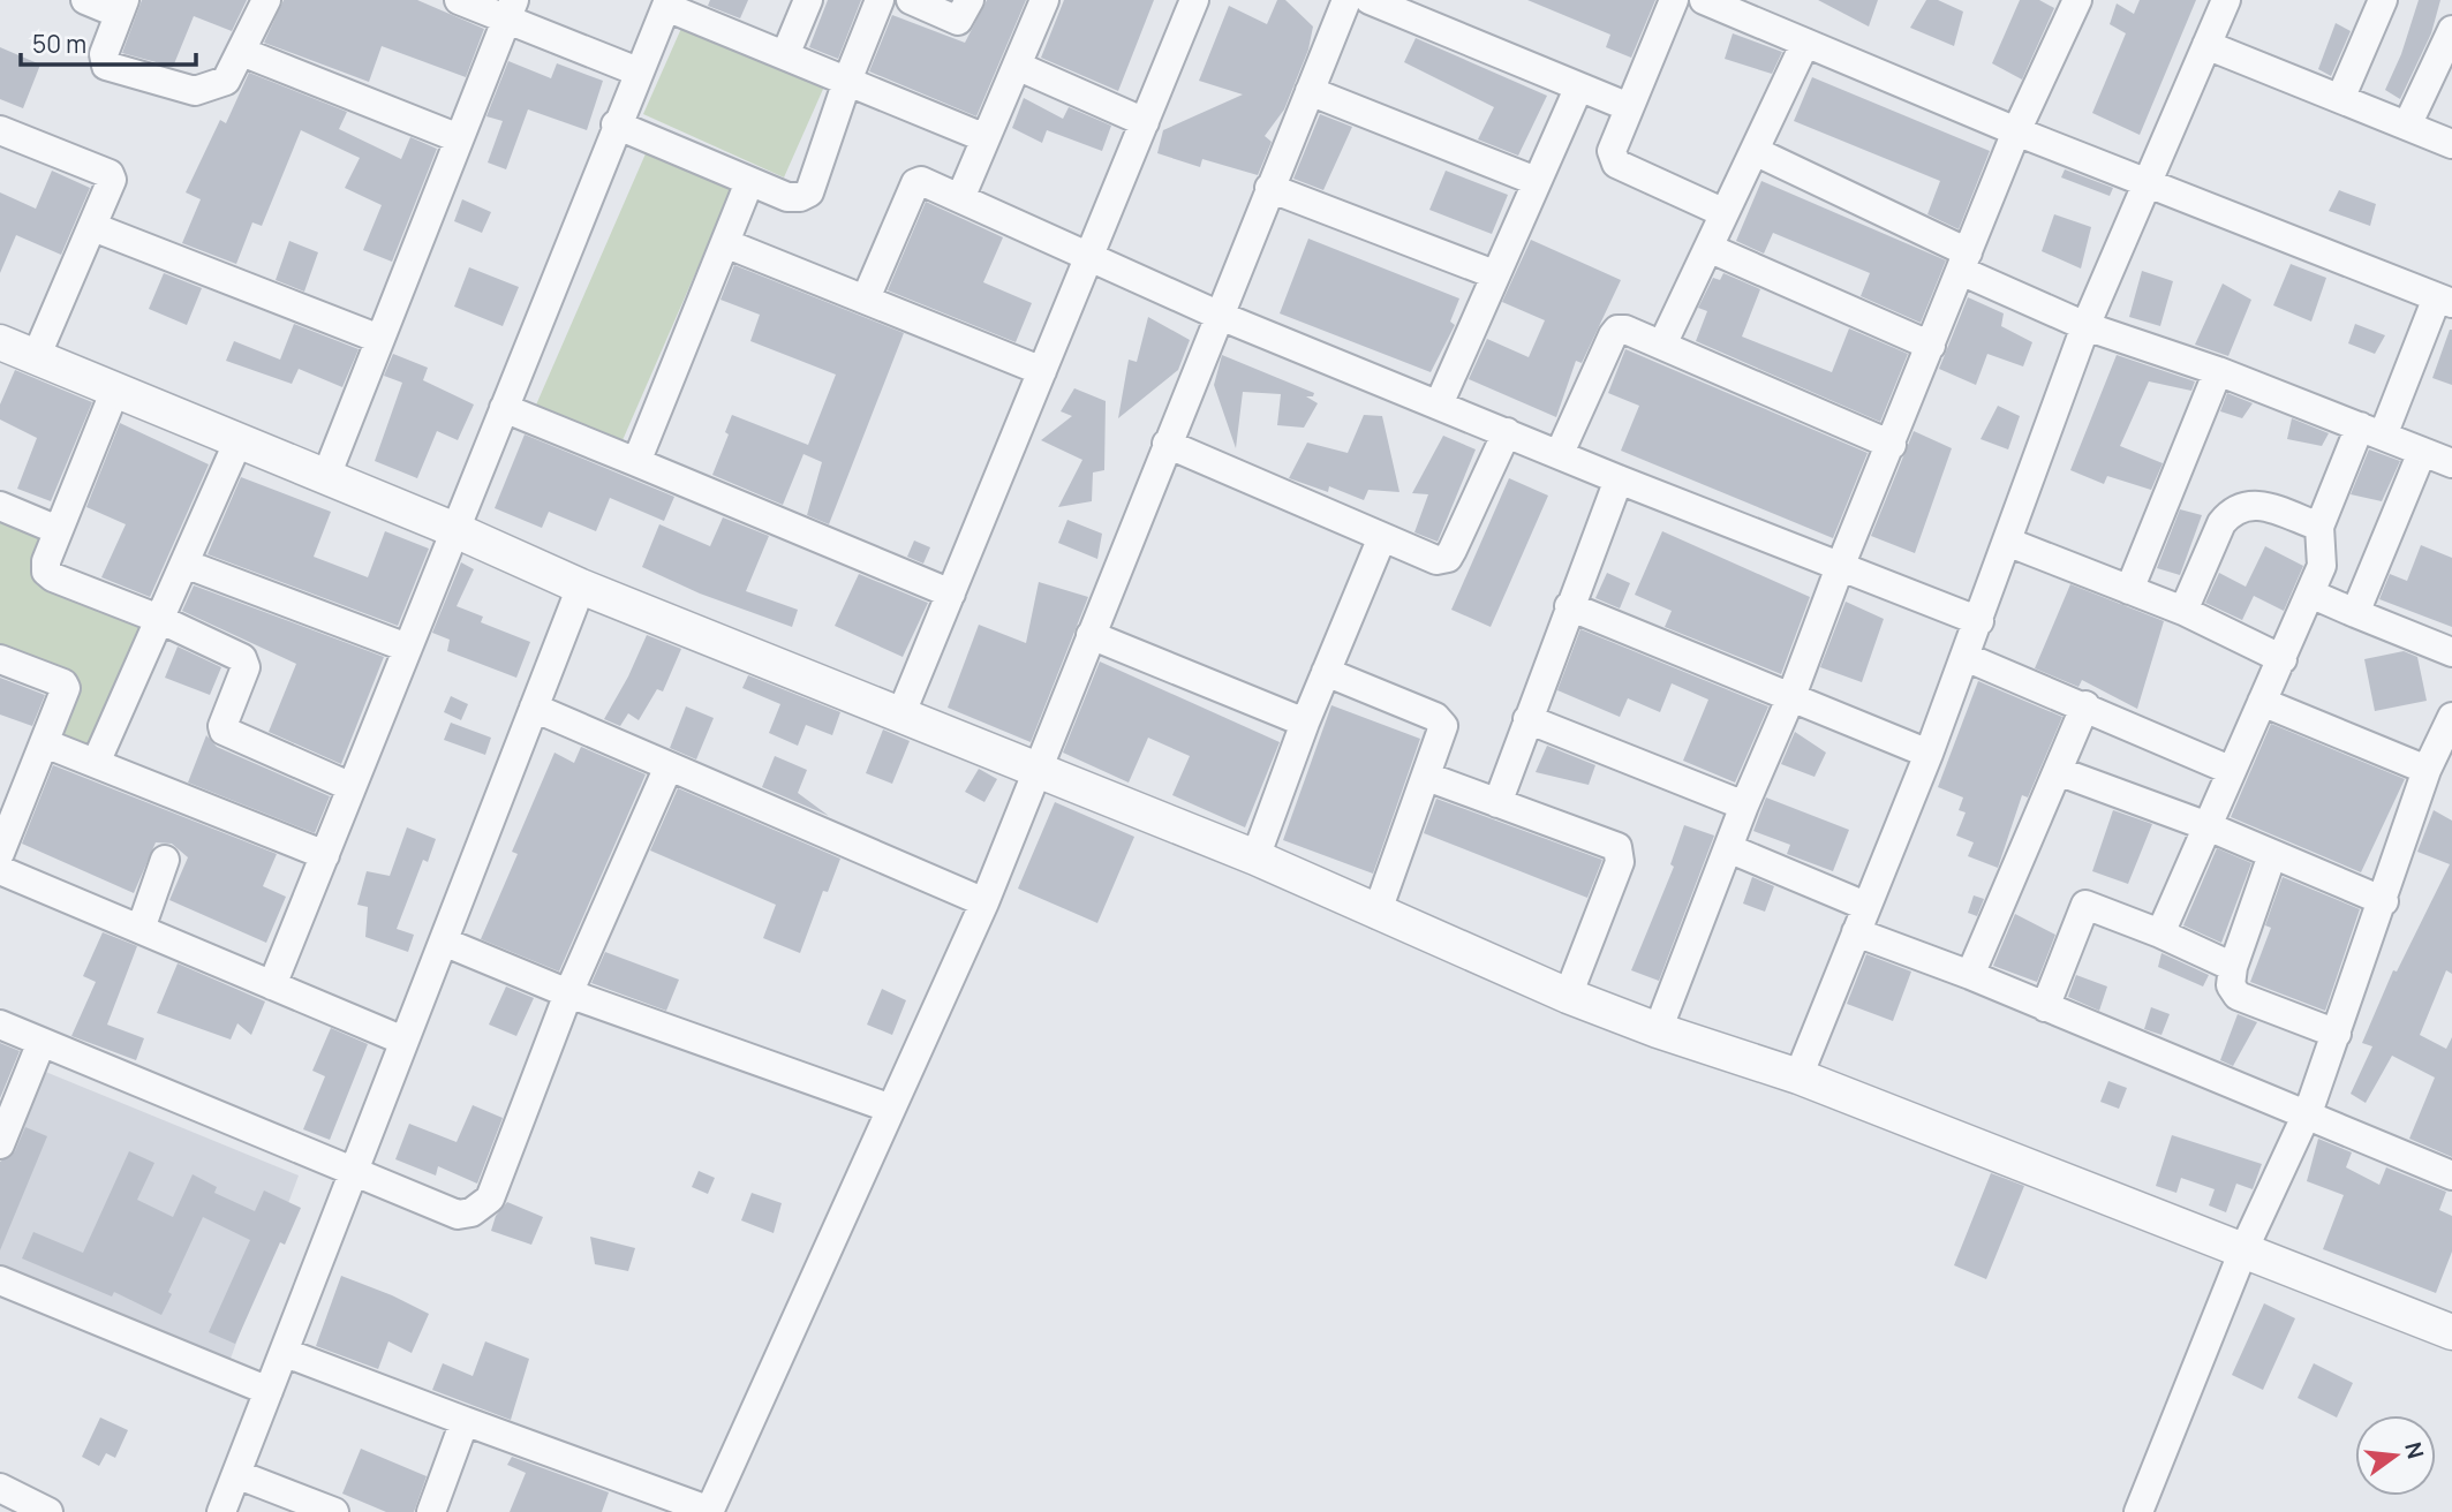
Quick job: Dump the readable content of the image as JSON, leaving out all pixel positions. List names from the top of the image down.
{
  "scale_bar": "50 m",
  "north": "right"
}
